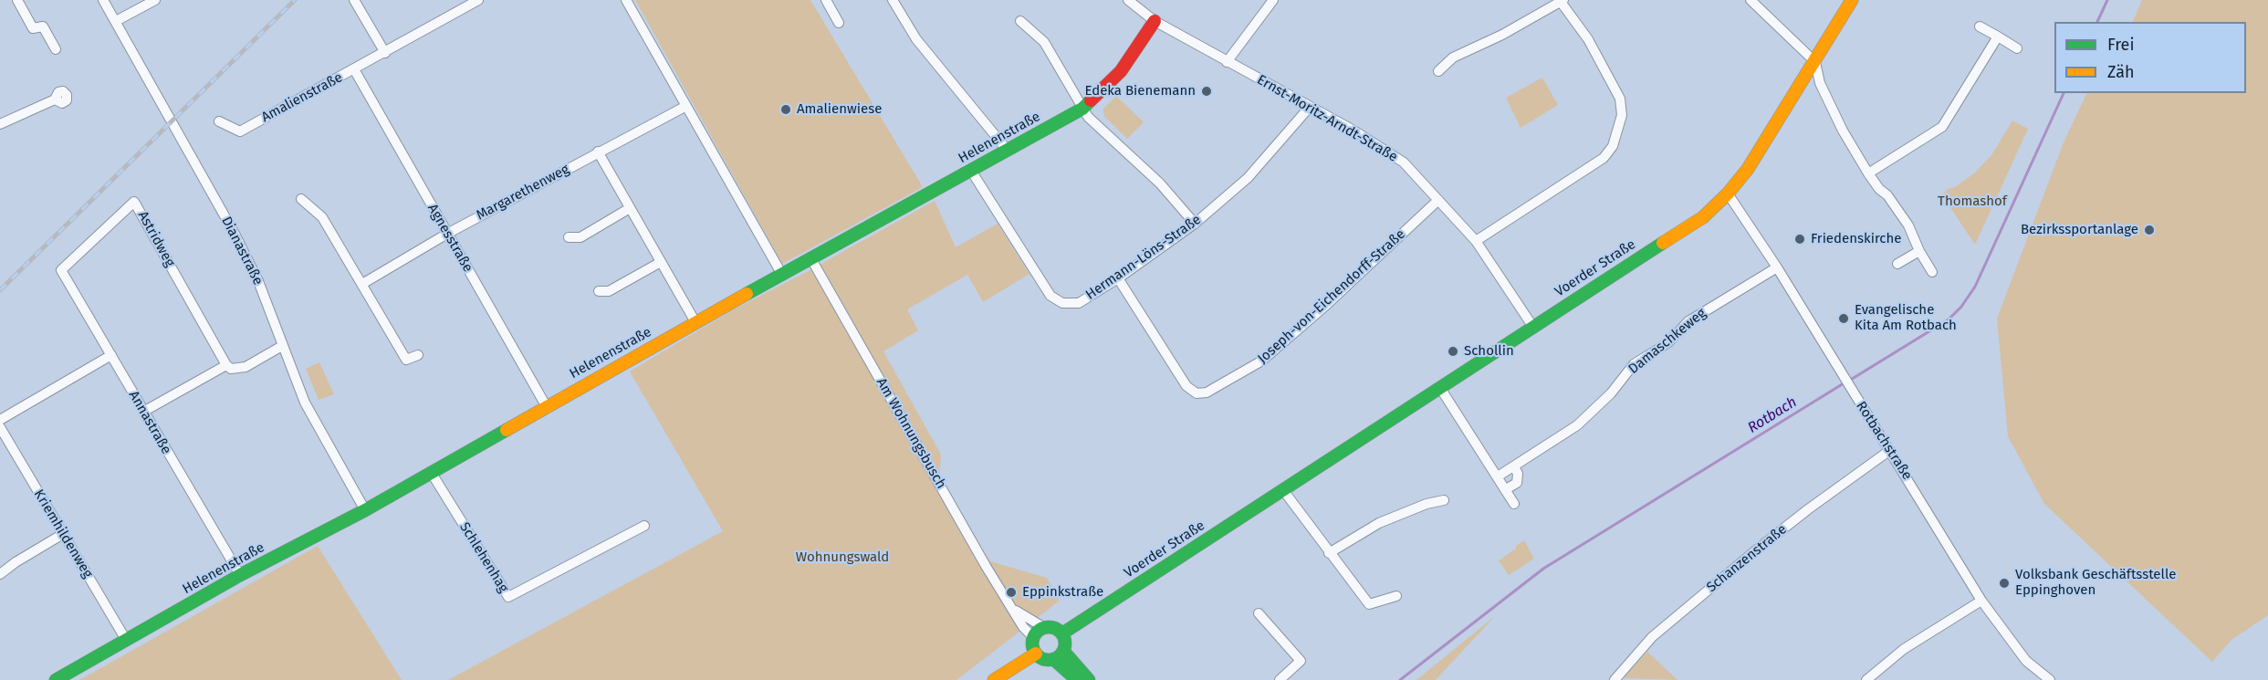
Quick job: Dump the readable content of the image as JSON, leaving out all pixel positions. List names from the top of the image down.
{
  "streets": {
    "street": [
      "Amalienstraße",
      "Ernst-Moritz-Arndt-Straße",
      "Helenenstraße",
      "Margarethenweg",
      "Agnesstraße",
      "Astridweg",
      "Dianastraße",
      "Hermann-Löns-Straße",
      "Voerder Straße",
      "Joseph-von-Eichendorff-Straße",
      "Damaschkeweg",
      "Annastraße",
      "Am Wohnungsbusch",
      "Rotbachstraße",
      "Kriemhildenweg",
      "Schlehenhag",
      "Schanzenstraße"
    ]
  },
  "crossings": [
    ["Amalienstraße", "Agnesstraße"],
    ["Ernst-Moritz-Arndt-Straße", "Helenenstraße"],
    ["Ernst-Moritz-Arndt-Straße", "Hermann-Löns-Straße"],
    ["Ernst-Moritz-Arndt-Straße", "Voerder Straße"],
    ["Ernst-Moritz-Arndt-Straße", "Joseph-von-Eichendorff-Straße"],
    ["Helenenstraße", "Agnesstraße"],
    ["Helenenstraße", "Dianastraße"],
    ["Helenenstraße", "Hermann-Löns-Straße"],
    ["Helenenstraße", "Annastraße"],
    ["Helenenstraße", "Am Wohnungsbusch"],
    ["Helenenstraße", "Kriemhildenweg"],
    ["Helenenstraße", "Schlehenhag"],
    ["Margarethenweg", "Agnesstraße"],
    ["Astridweg", "Annastraße"],
    ["Hermann-Löns-Straße", "Joseph-von-Eichendorff-Straße"],
    ["Voerder Straße", "Am Wohnungsbusch"],
    ["Voerder Straße", "Rotbachstraße"],
    ["Damaschkeweg", "Rotbachstraße"],
    ["Rotbachstraße", "Schanzenstraße"]
  ],
  "water": ["Rotbach"],
  "parks": ["Thomashof", "Wohnungswald"],
  "places": [
    "Edeka Bienemann",
    "Amalienwiese",
    "Bezirkssportanlage",
    "Friedenskirche",
    "Evangelische Kita Am Rotbach",
    "Schollin",
    "Volksbank Geschäftsstelle Eppinghoven",
    "Eppinkstraße"
  ],
  "legend": ["Frei", "Zäh"]
}
